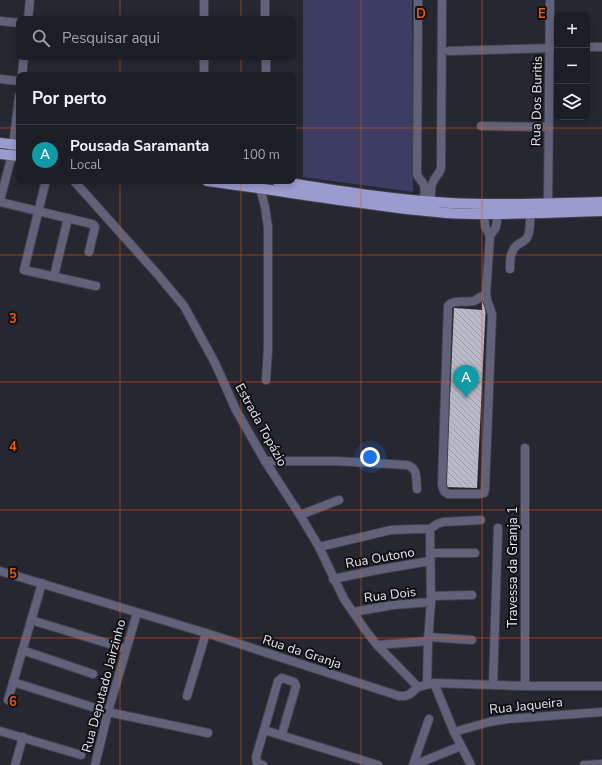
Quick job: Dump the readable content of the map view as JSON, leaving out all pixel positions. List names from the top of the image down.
{
  "streets": {
    "street": [
      "Rua Dos Buritis",
      "Estrada Topázio",
      "Rua Outono",
      "Travessa da Granja 1",
      "Rua Dois",
      "Rua da Granja",
      "Rua Deputado Jairzinho",
      "Rua Jaqueira"
    ]
  },
  "crossings": [
    ["Estrada Topázio", "Rua Outono"],
    ["Estrada Topázio", "Rua Dois"],
    ["Estrada Topázio", "Rua da Granja"],
    ["Travessa da Granja 1", "Rua da Granja"],
    ["Rua da Granja", "Rua Deputado Jairzinho"]
  ],
  "page": {
    "map_buttons": ["+", "−"],
    "search": "Pesquisar aqui",
    "heading": "Por perto",
    "list": [
      {
        "mark": "A",
        "name": "Pousada Saramanta",
        "note": "Local",
        "value": "100 m"
      }
    ],
    "pins": "A"
  },
  "grid": {
    "columns": ["D", "E"],
    "rows": [
      "3",
      "4",
      "5",
      "6"
    ]
  }
}
